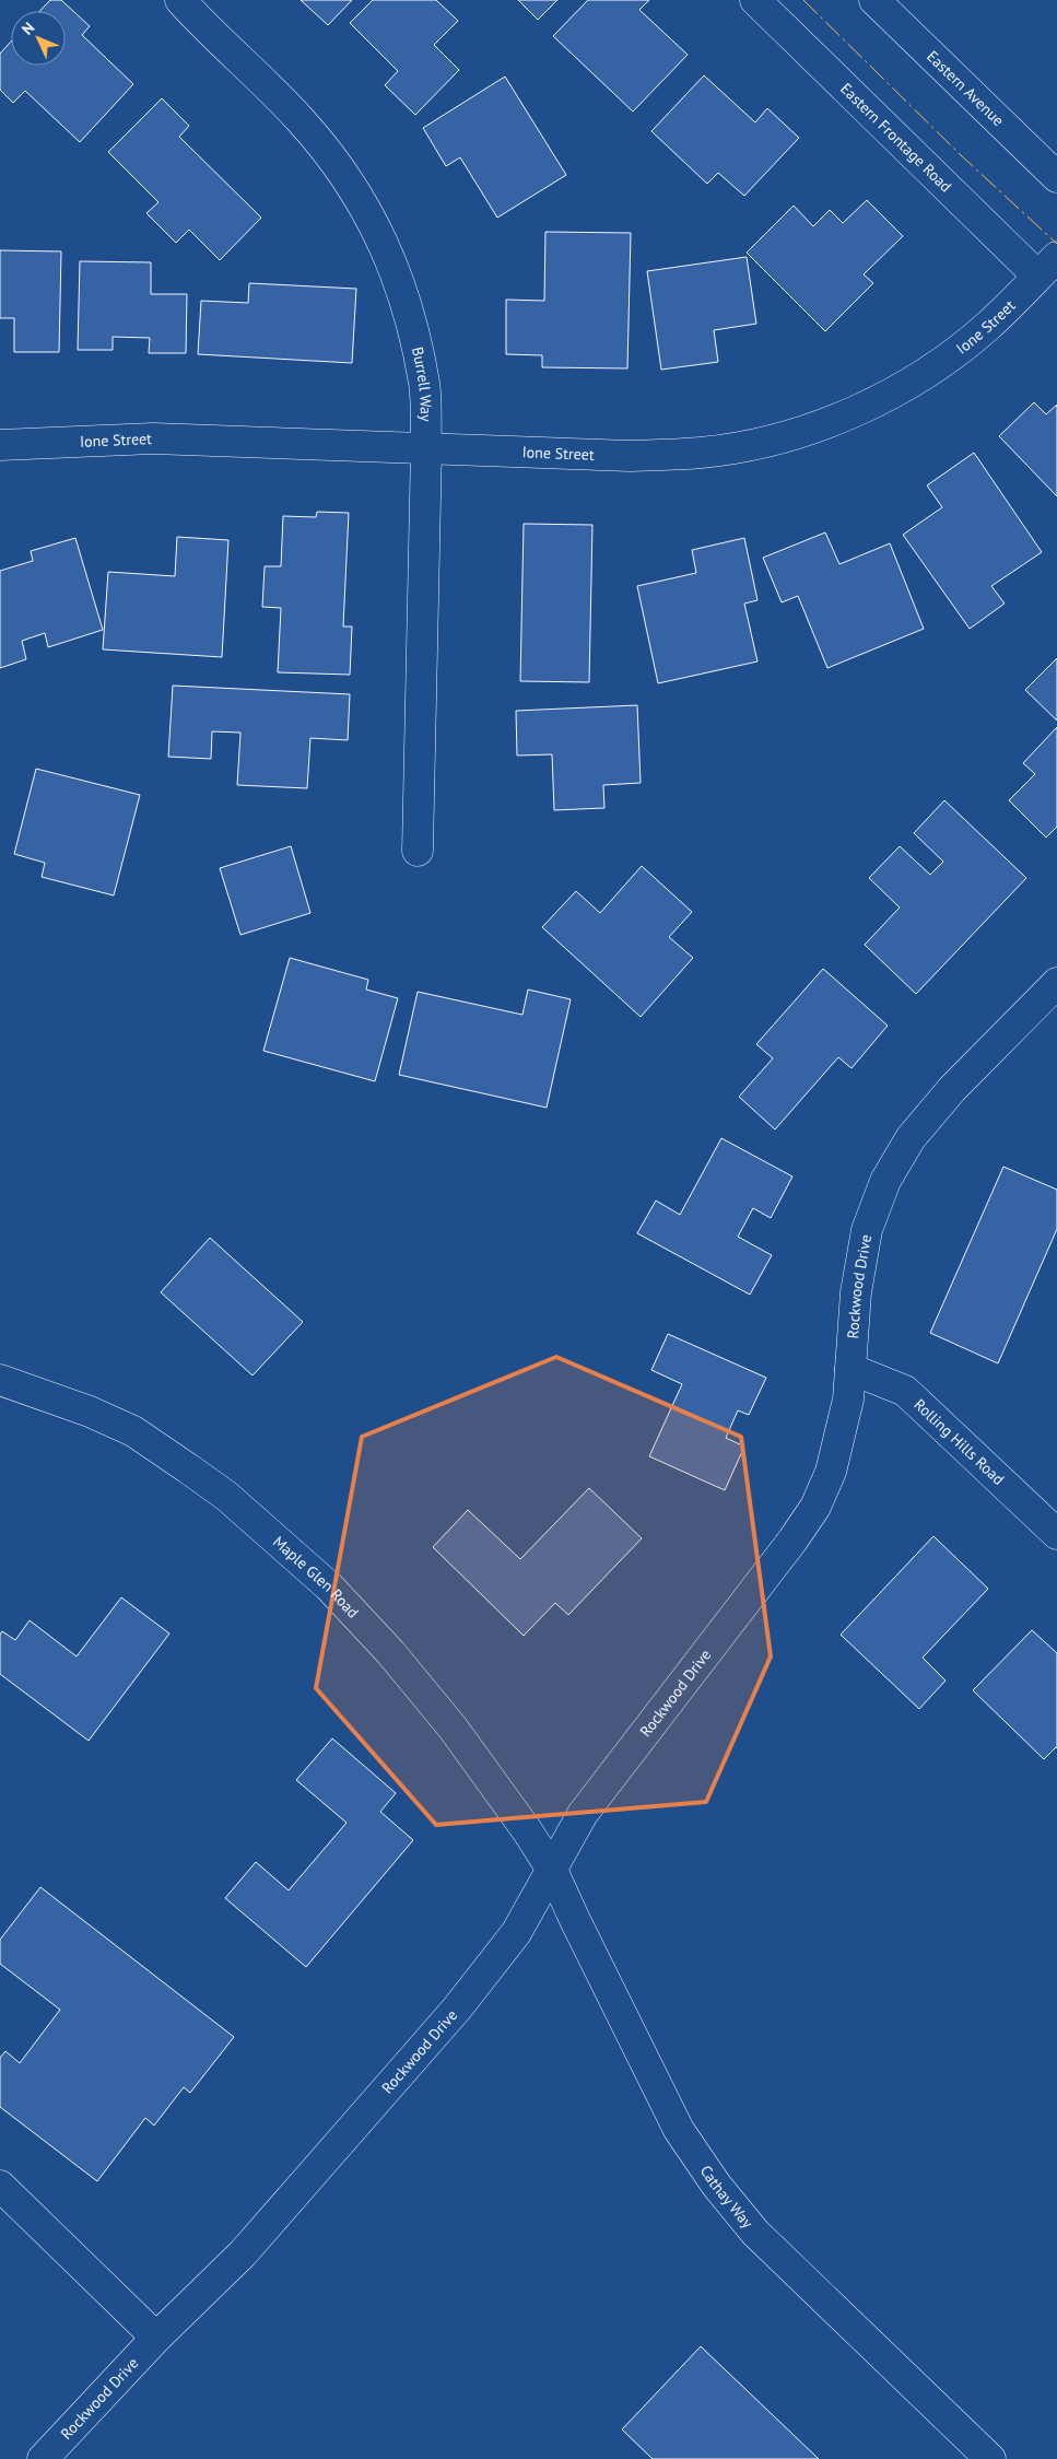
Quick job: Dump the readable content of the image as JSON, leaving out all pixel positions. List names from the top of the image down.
{
  "streets": {
    "street": [
      "Eastern Avenue",
      "Eastern Frontage Road",
      "Ione Street",
      "Burrell Way",
      "Rockwood Drive",
      "Rolling Hills Road",
      "Maple Glen Road",
      "Cathay Way"
    ]
  },
  "crossings": [
    ["Eastern Frontage Road", "Ione Street"],
    ["Ione Street", "Burrell Way"],
    ["Rockwood Drive", "Rolling Hills Road"],
    ["Rockwood Drive", "Maple Glen Road"],
    ["Rockwood Drive", "Cathay Way"],
    ["Maple Glen Road", "Cathay Way"]
  ],
  "north": "top left"
}
